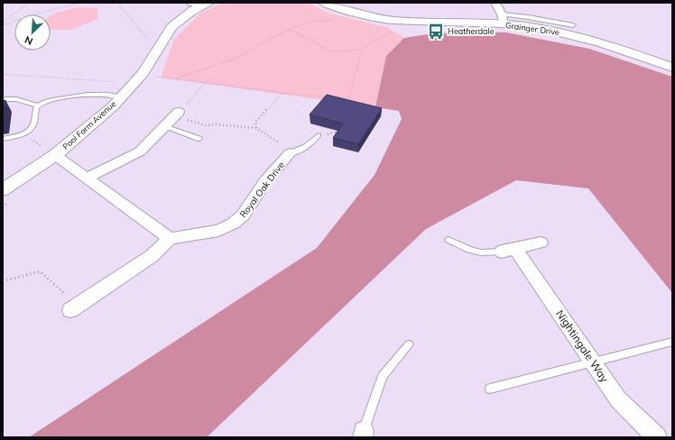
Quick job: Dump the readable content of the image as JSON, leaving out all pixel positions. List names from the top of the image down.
{
  "streets": {
    "street": [
      "Grainger Drive",
      "Pool Farm Avenue",
      "Royal Oak Drive",
      "Nightingale Way"
    ]
  },
  "places": {
    "bus stop": ["Heatherdale"]
  },
  "north": "bottom left"
}
